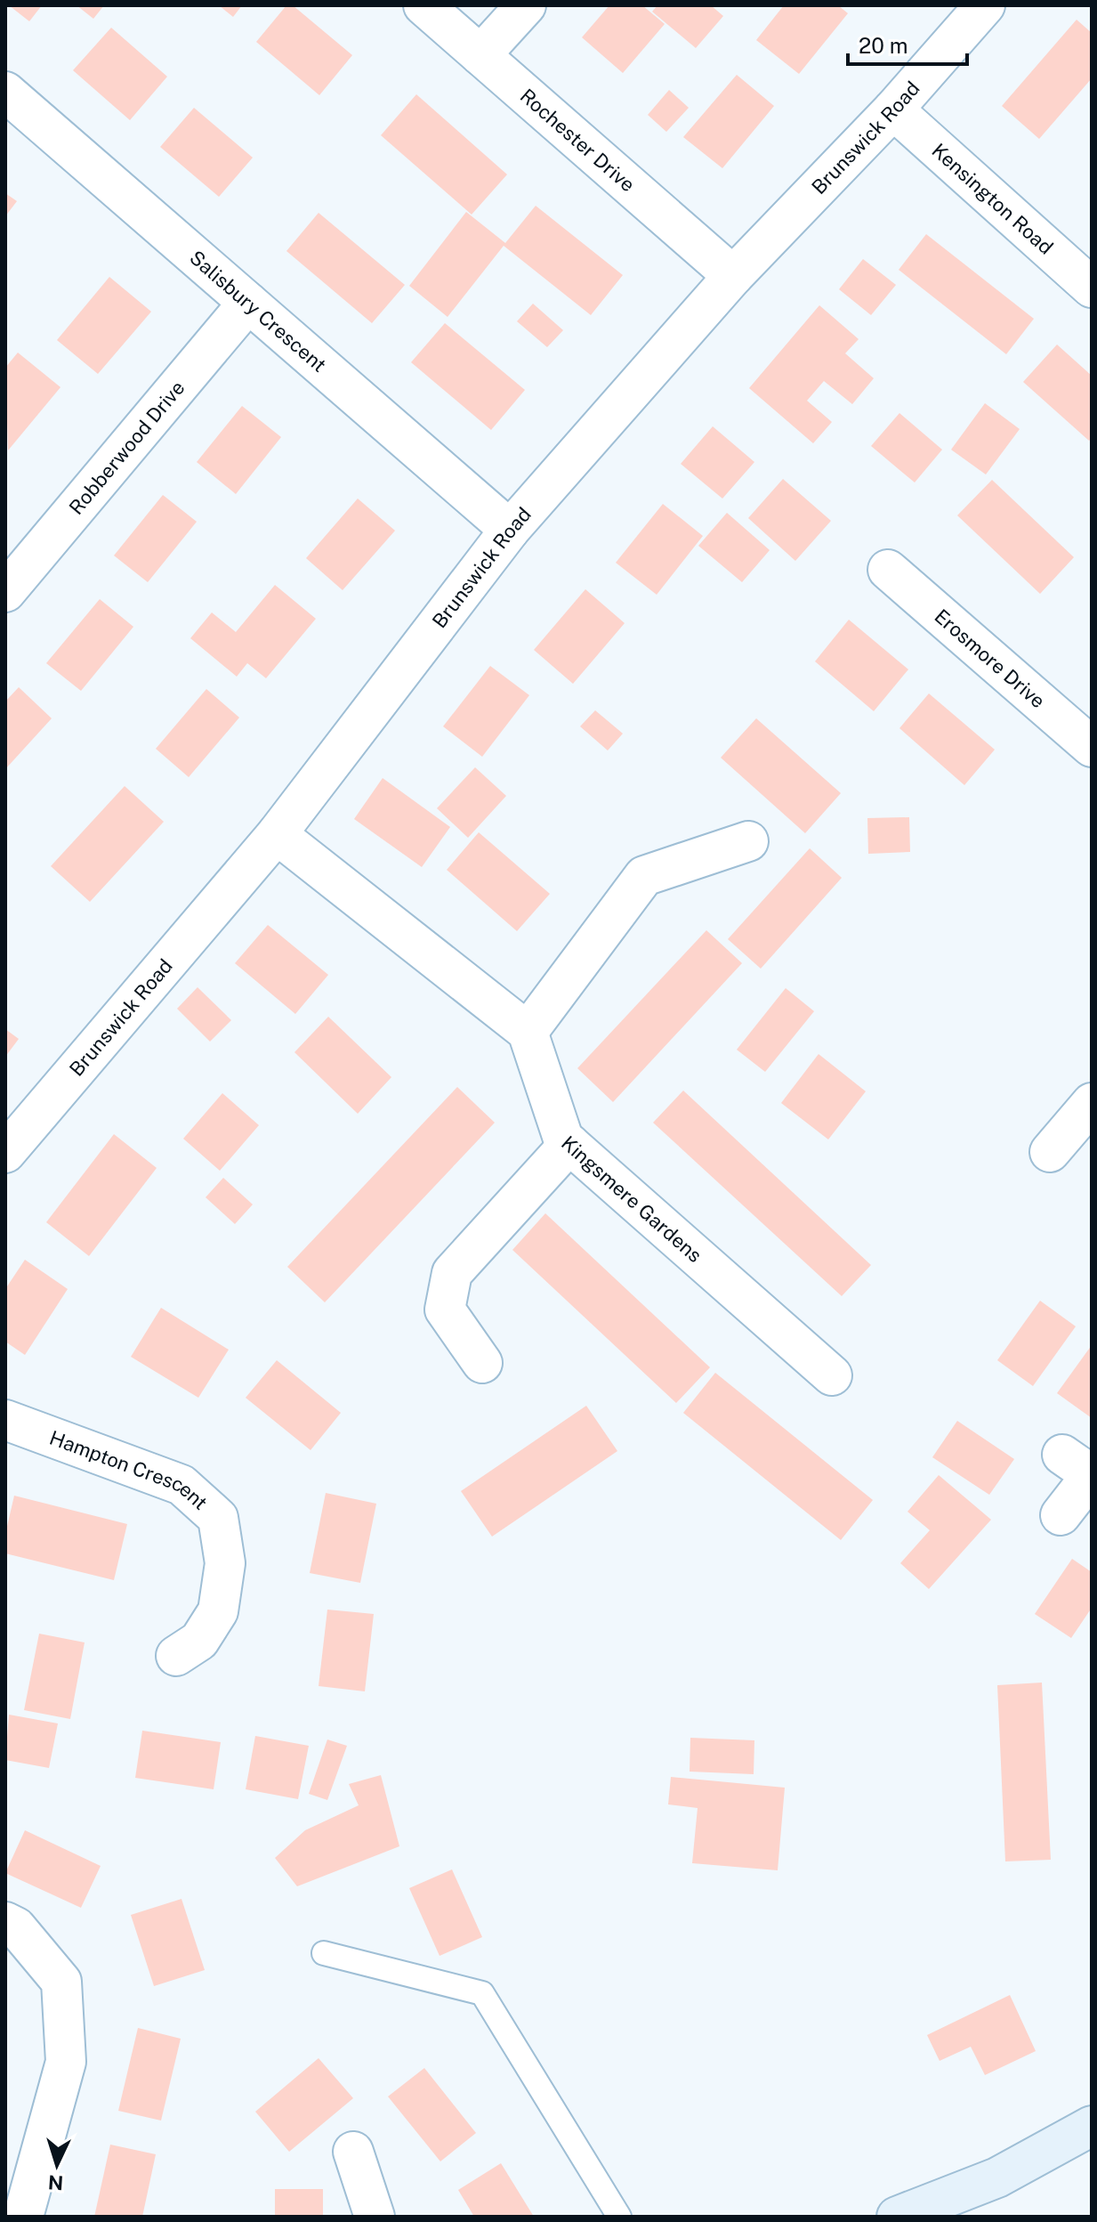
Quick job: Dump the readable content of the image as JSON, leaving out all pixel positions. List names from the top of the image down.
{
  "streets": {
    "street": [
      "Brunswick Road",
      "Rochester Drive",
      "Kensington Road",
      "Salisbury Crescent",
      "Robberwood Drive",
      "Erosmore Drive",
      "Kingsmere Gardens",
      "Hampton Crescent"
    ]
  },
  "crossings": [
    ["Brunswick Road", "Rochester Drive"],
    ["Brunswick Road", "Kensington Road"],
    ["Brunswick Road", "Salisbury Crescent"],
    ["Salisbury Crescent", "Robberwood Drive"]
  ],
  "scale_bar": "20 m",
  "north": "bottom"
}
